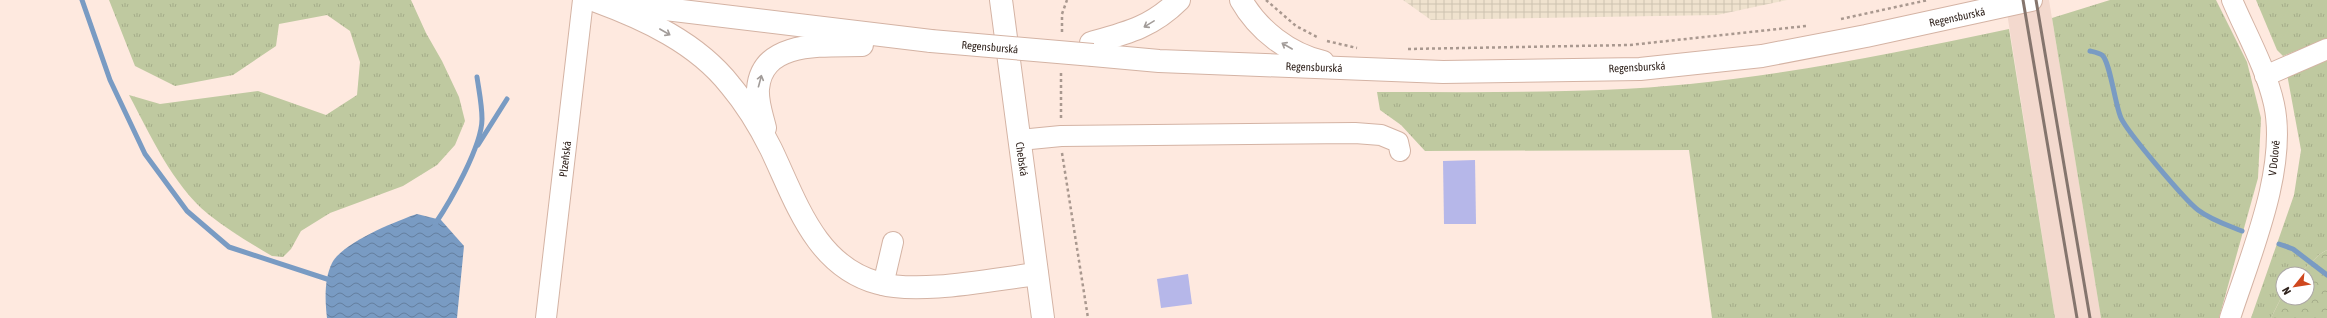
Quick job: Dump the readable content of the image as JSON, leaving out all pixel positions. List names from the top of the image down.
{
  "streets": {
    "main road": ["Regensburská", "Chebská"],
    "street": ["V Dolově", "Plzeňská"]
  },
  "north": "bottom left"
}
